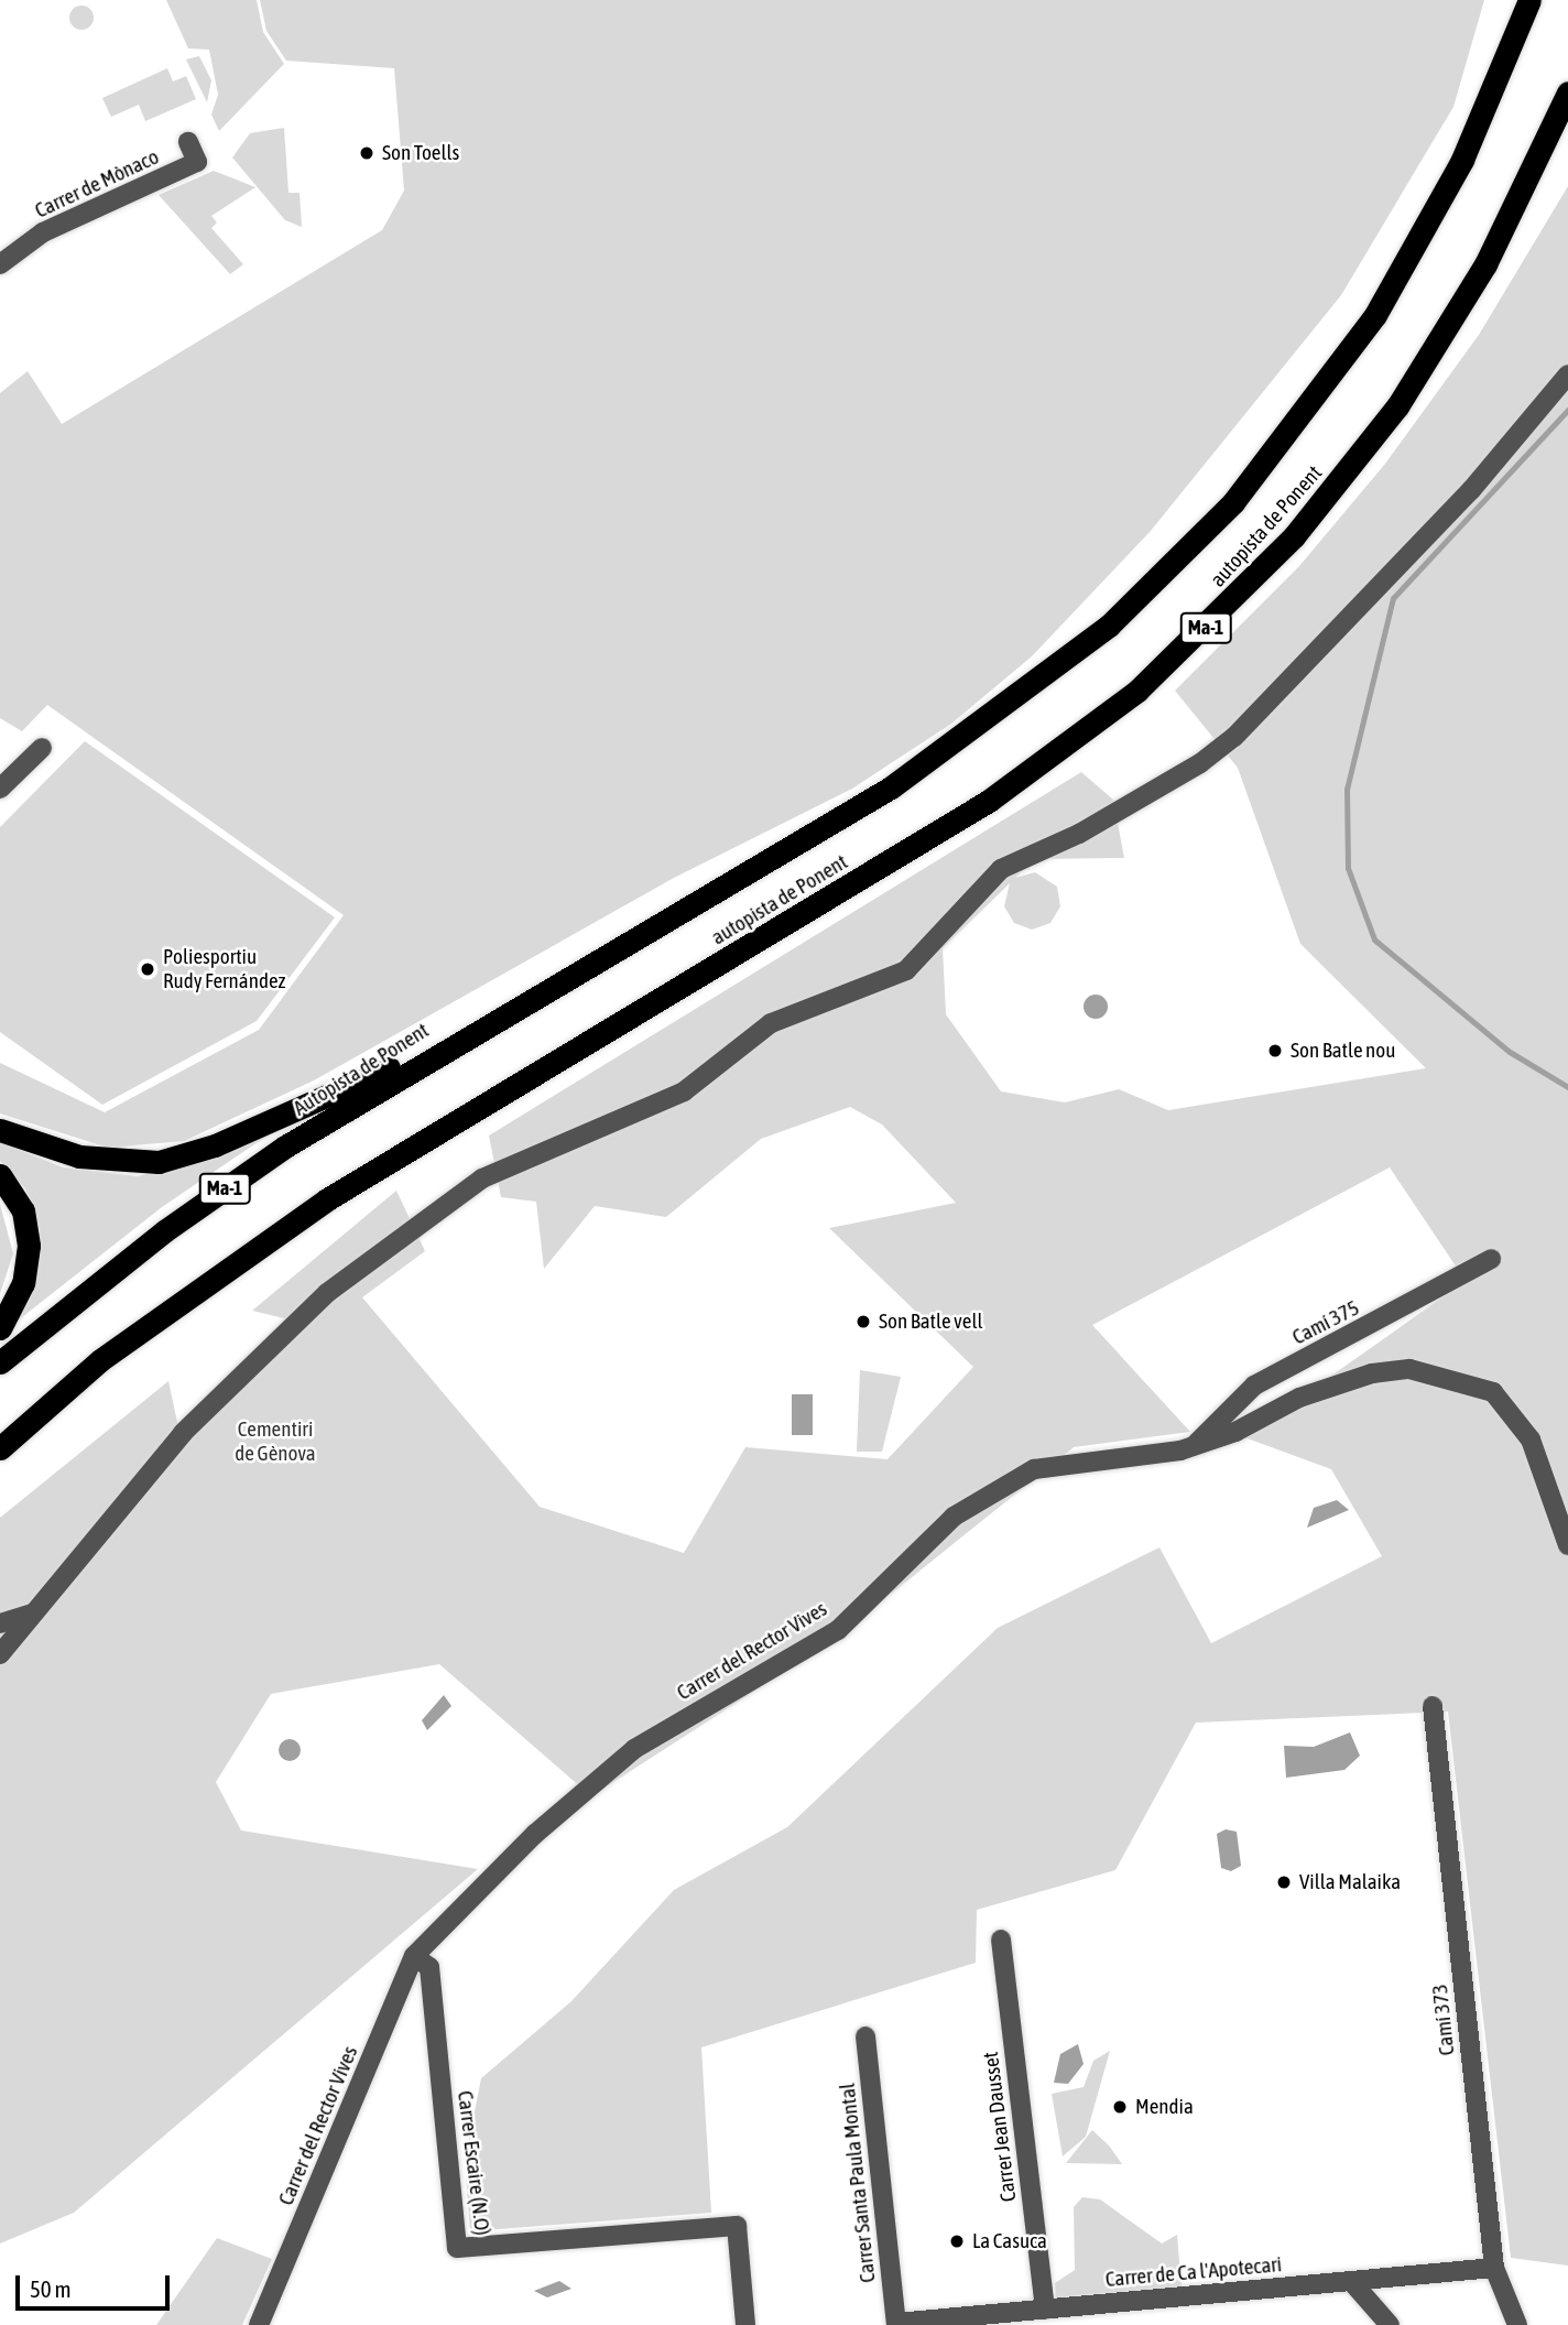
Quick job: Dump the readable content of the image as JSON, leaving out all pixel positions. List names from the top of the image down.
{
  "streets": {
    "highway": ["autopista de Ponent", "Ma-1", "Autopista de Ponent"],
    "street": [
      "Carrer de Mònaco",
      "Camí 375",
      "Carrer del Rector Vives",
      "Camí 373",
      "Carrer Jean Dausset",
      "Carrer Escaire (N.O)",
      "Carrer Santa Paula Montal",
      "Carrer de Ca l'Apotecari"
    ]
  },
  "crossings": [
    ["autopista de Ponent", "Autopista de Ponent"],
    ["Camí 375", "Carrer del Rector Vives"],
    ["Carrer del Rector Vives", "Carrer Escaire (N.O)"],
    ["Camí 373", "Carrer de Ca l'Apotecari"],
    ["Carrer Jean Dausset", "Carrer de Ca l'Apotecari"],
    ["Carrer Santa Paula Montal", "Carrer de Ca l'Apotecari"]
  ],
  "parks": ["Cementiri de Gènova"],
  "places": [
    "Son Toells",
    "Poliesportiu Rudy Fernández",
    "Son Batle nou",
    "Son Batle vell",
    "Villa Malaika",
    "Mendia",
    "La Casuca"
  ],
  "scale_bar": "50 m"
}
